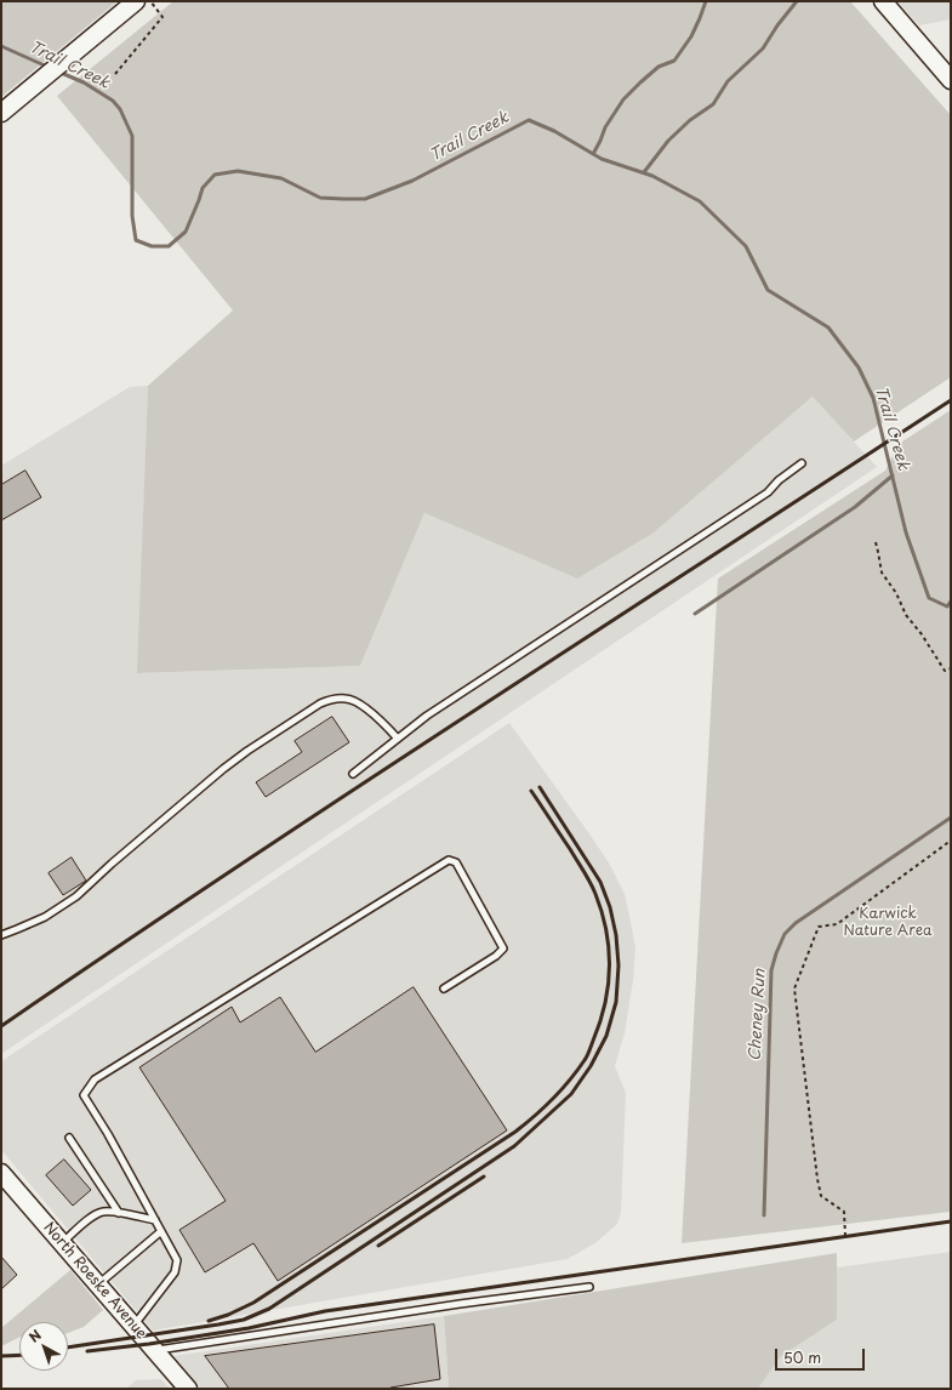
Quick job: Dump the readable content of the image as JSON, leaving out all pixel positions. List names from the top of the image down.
{
  "streets": {
    "street": ["North Roeske Avenue"]
  },
  "water": ["Trail Creek", "Cheney Run"],
  "parks": ["Karwick Nature Area"],
  "scale_bar": "50 m",
  "north": "top left"
}
